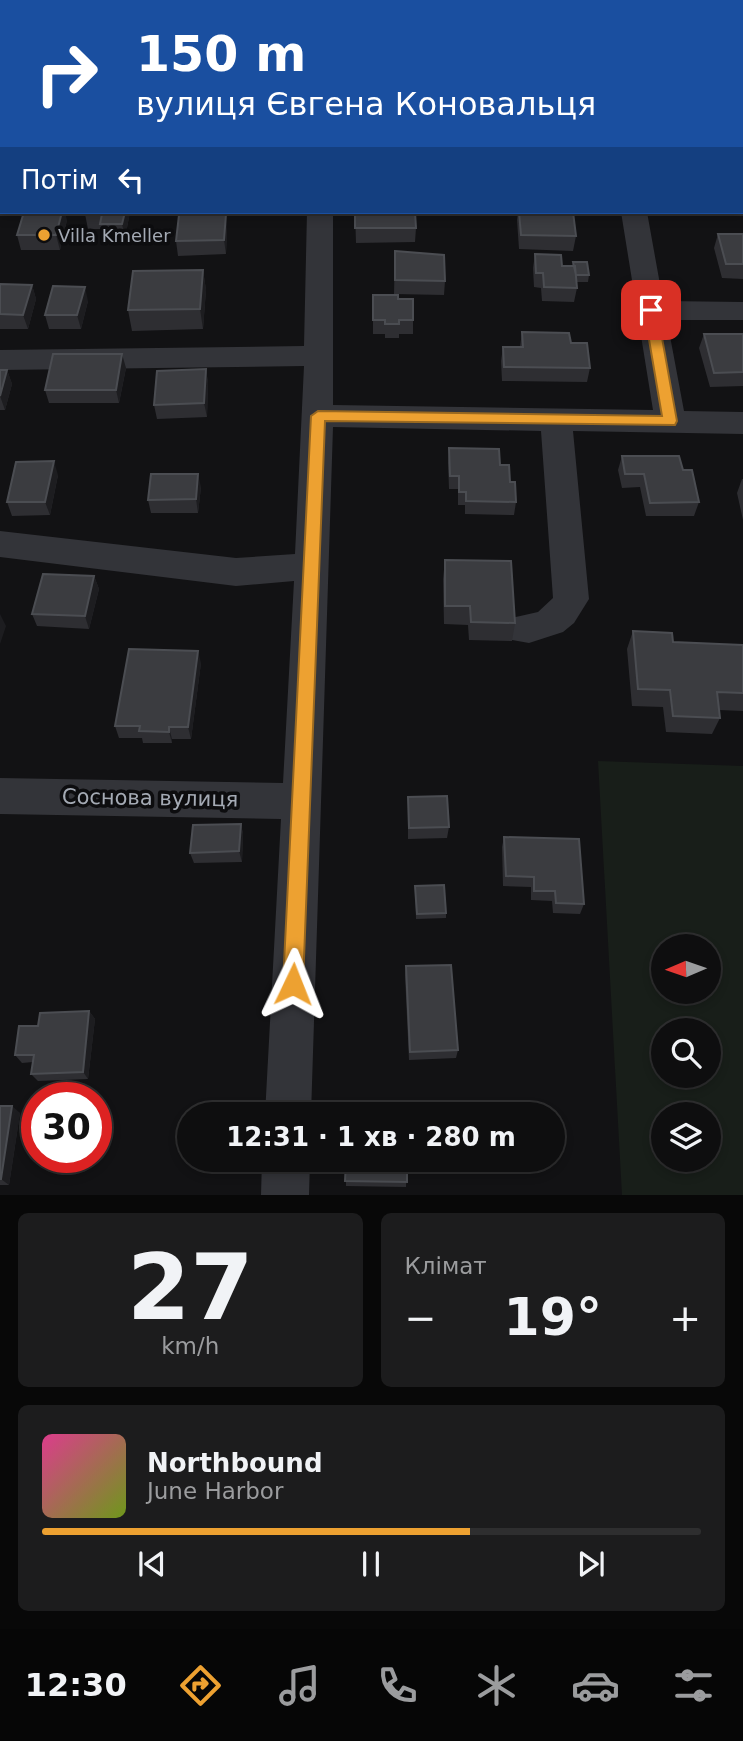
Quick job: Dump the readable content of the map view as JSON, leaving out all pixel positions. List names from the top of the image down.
{
  "streets": {
    "street": ["Соснова вулиця"]
  },
  "places": ["Villa Kmeller"],
  "north": "left",
  "page": {
    "turn": ["150 m", "вулиця Євгена Коновальця"],
    "then": "Потім",
    "limit": "30",
    "trip": "12:31 · 1 хв · 280 m",
    "tile": [
      ["27", "km/h"],
      "Клімат"
    ],
    "heat": ["−", "19°", "+"],
    "song": ["Northbound", "June Harbor"],
    "tabs": "12:30"
  }
}
